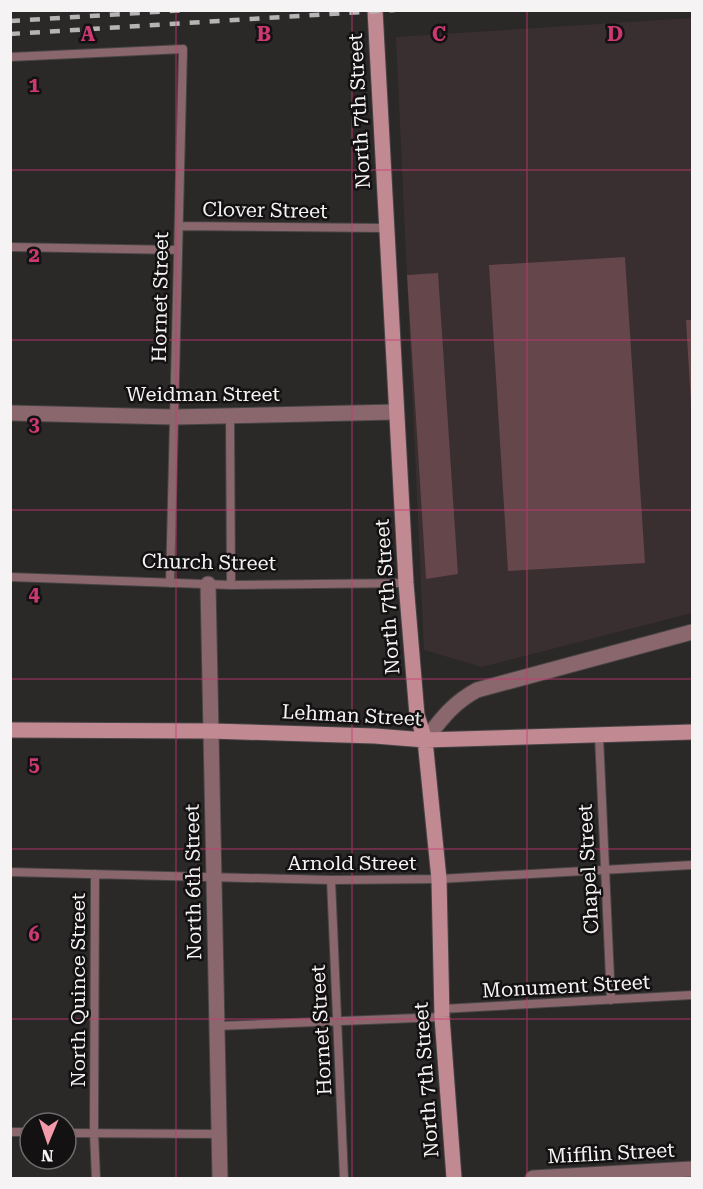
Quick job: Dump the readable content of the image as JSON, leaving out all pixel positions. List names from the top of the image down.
{
  "streets": {
    "street": [
      "North 7th Street",
      "Weidman Street",
      "Lehman Street",
      "North 6th Street",
      "Mifflin Street"
    ],
    "lane": [
      "Clover Street",
      "Hornet Street",
      "Church Street",
      "Arnold Street",
      "Chapel Street",
      "Monument Street",
      "North Quince Street"
    ]
  },
  "crossings": [
    ["North 7th Street", "Clover Street"],
    ["North 7th Street", "Weidman Street"],
    ["North 7th Street", "Church Street"],
    ["North 7th Street", "Lehman Street"],
    ["North 7th Street", "Arnold Street"],
    ["North 7th Street", "Monument Street"],
    ["Clover Street", "Hornet Street"],
    ["Hornet Street", "Weidman Street"],
    ["Hornet Street", "Church Street"],
    ["Hornet Street", "Arnold Street"],
    ["Hornet Street", "Monument Street"],
    ["Church Street", "North 6th Street"],
    ["Lehman Street", "Chapel Street"],
    ["Lehman Street", "North 6th Street"],
    ["Arnold Street", "Chapel Street"],
    ["Arnold Street", "North 6th Street"],
    ["Arnold Street", "North Quince Street"],
    ["Chapel Street", "Monument Street"],
    ["North 6th Street", "Monument Street"]
  ],
  "north": "bottom",
  "grid": {
    "columns": [
      "A",
      "B",
      "C",
      "D"
    ],
    "rows": [
      "1",
      "2",
      "3",
      "4",
      "5",
      "6"
    ]
  }
}
